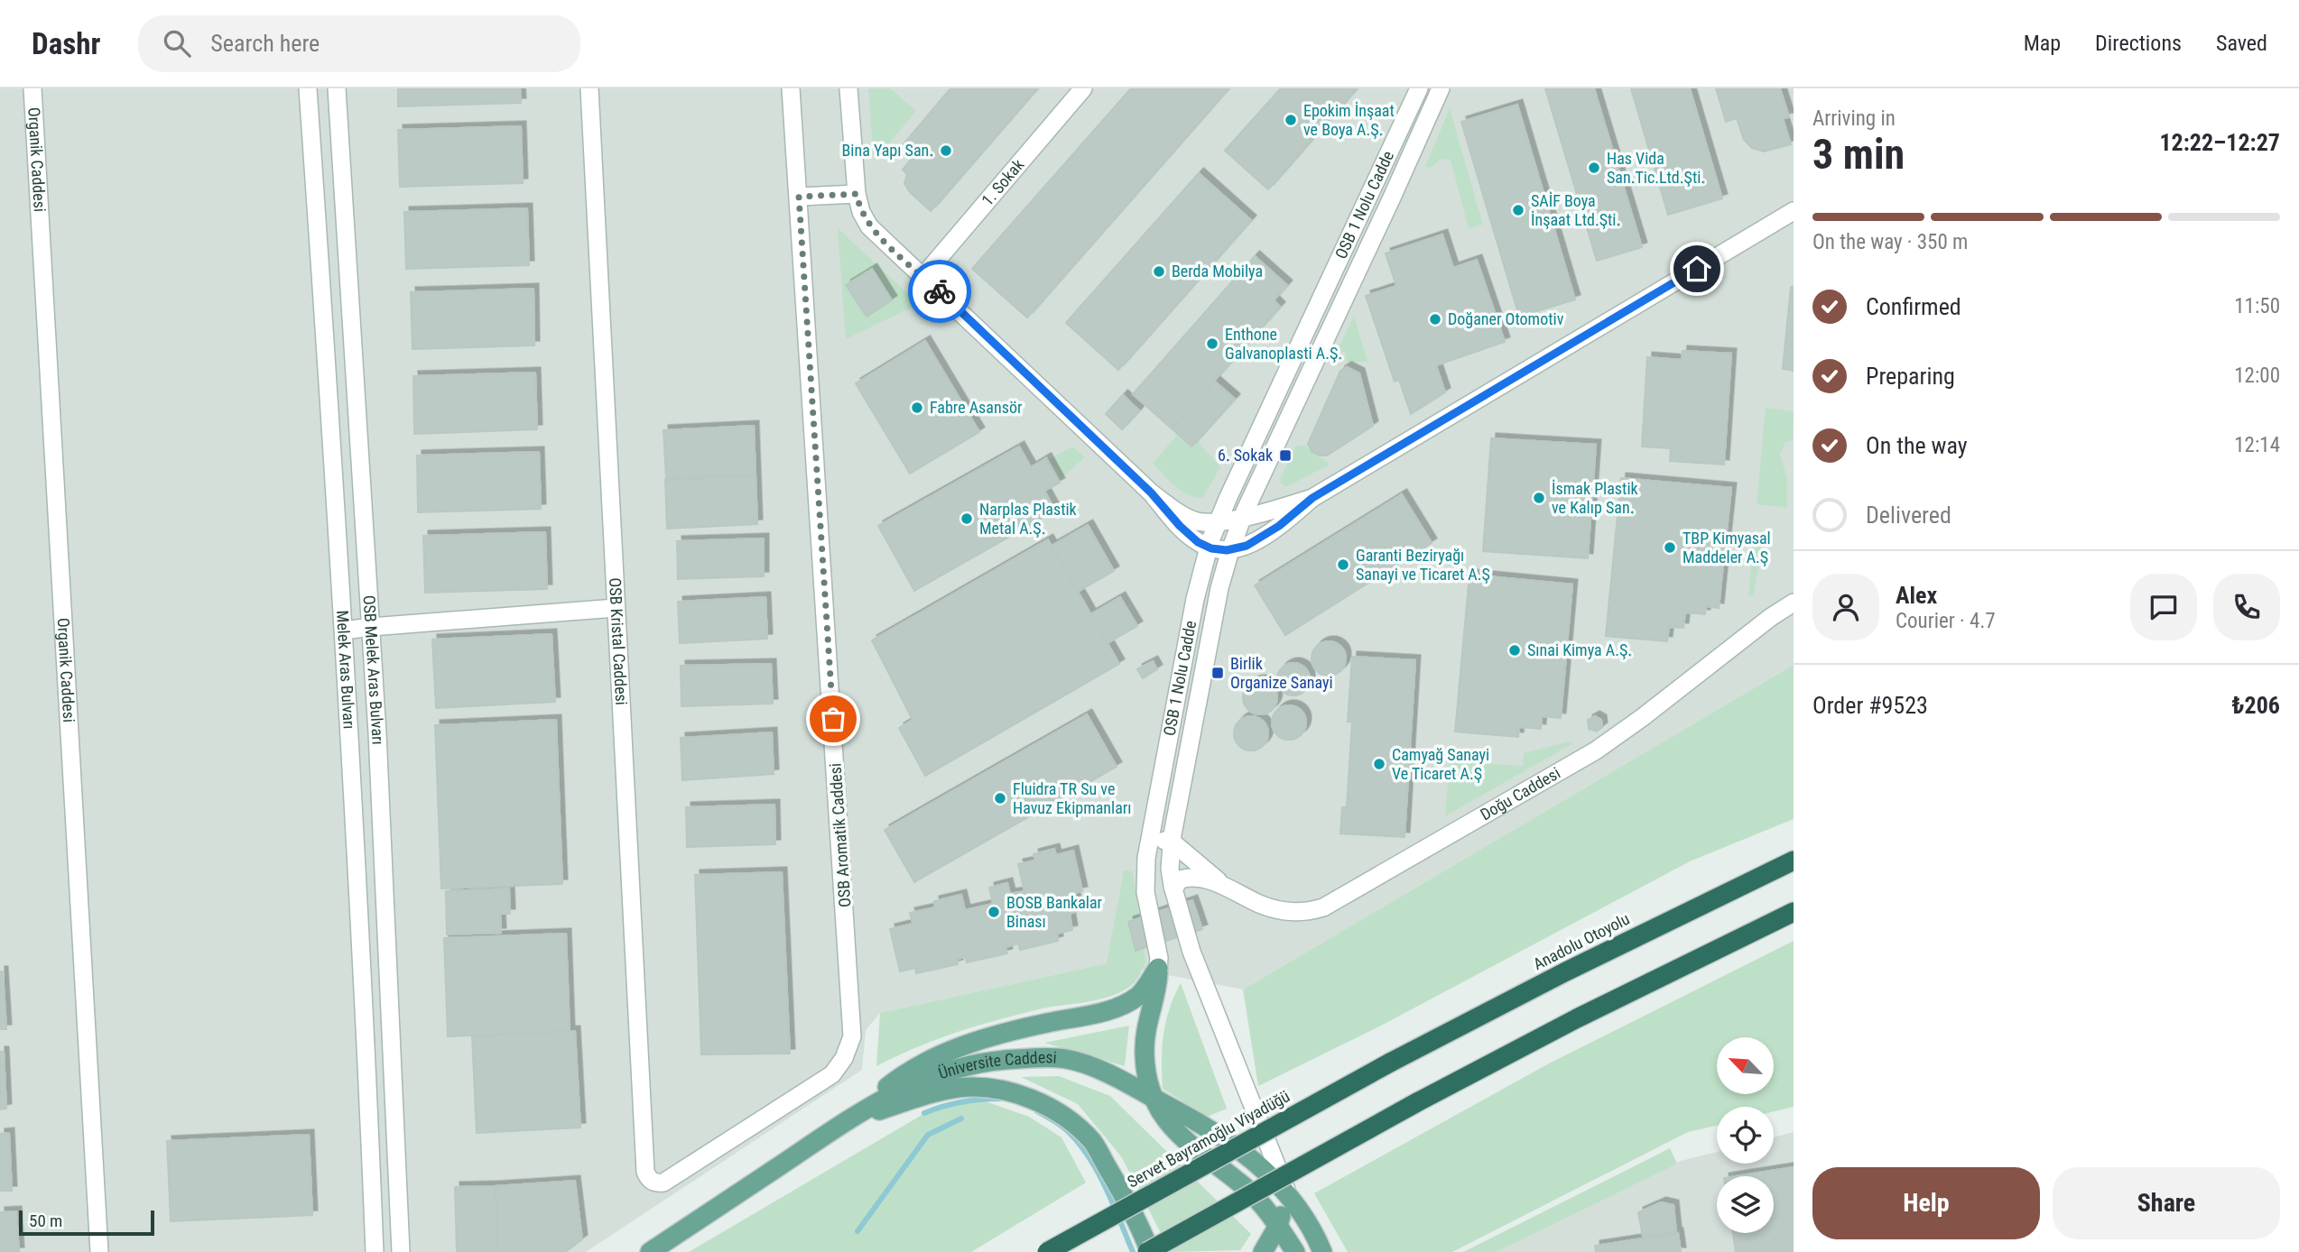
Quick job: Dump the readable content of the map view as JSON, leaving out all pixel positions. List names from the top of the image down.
{
  "streets": {
    "highway": ["Anadolu Otoyolu", "Servet Bayramoğlu Viyadüğü"],
    "main road": ["OSB 1 Nolu Cadde", "Üniversite Caddesi"],
    "street": [
      "Organik Caddesi",
      "1. Sokak",
      "OSB Kristal Caddesi",
      "Melek Aras Bulvarı",
      "OSB Melek Aras Bulvarı",
      "Doğu Caddesi",
      "OSB Aromatik Caddesi"
    ]
  },
  "crossings": [
    ["OSB 1 Nolu Cadde", "Doğu Caddesi"],
    ["OSB 1 Nolu Cadde", "Üniversite Caddesi"],
    ["OSB Kristal Caddesi", "OSB Aromatik Caddesi"],
    ["Anadolu Otoyolu", "Servet Bayramoğlu Viyadüğü"]
  ],
  "places": {
    "other": [
      "Epokim İnşaat ve Boya A.Ş.",
      "Bina Yapı San.",
      "Has Vida San.Tic.Ltd.Şti.",
      "SAİF Boya İnşaat Ltd.Şti.",
      "Berda Mobilya",
      "Doğaner Otomotiv",
      "Enthone Galvanoplasti A.Ş.",
      "Fabre Asansör",
      "İsmak Plastik ve Kalıp San.",
      "Narplas Plastik Metal A.Ş.",
      "TBP Kimyasal Maddeler A.Ş",
      "Garanti Beziryağı Sanayi ve Ticaret A.Ş",
      "Sınai Kimya A.Ş.",
      "Camyağ Sanayi Ve Ticaret A.Ş",
      "Fluidra TR Su ve Havuz Ekipmanları",
      "BOSB Bankalar Binası"
    ],
    "transit": ["6. Sokak", "Birlik Organize Sanayi"]
  },
  "scale_bar": "50 m",
  "north": "top left",
  "page": {
    "header": "Dashr",
    "search": "Search here",
    "nav": ["Map", "Directions", "Saved"],
    "heading": ["3 min", "Arriving in", "12:22–12:27"],
    "panel": [
      "Alex",
      "Courier · 4.7",
      "Order #9523",
      "₺206"
    ],
    "bar": "On the way · 350 m",
    "list": [
      ["Confirmed", "11:50"],
      ["Preparing", "12:00"],
      ["On the way", "12:14"],
      "Delivered"
    ],
    "buttons": ["Help", "Share"],
    "scale": "50 m"
  }
}
